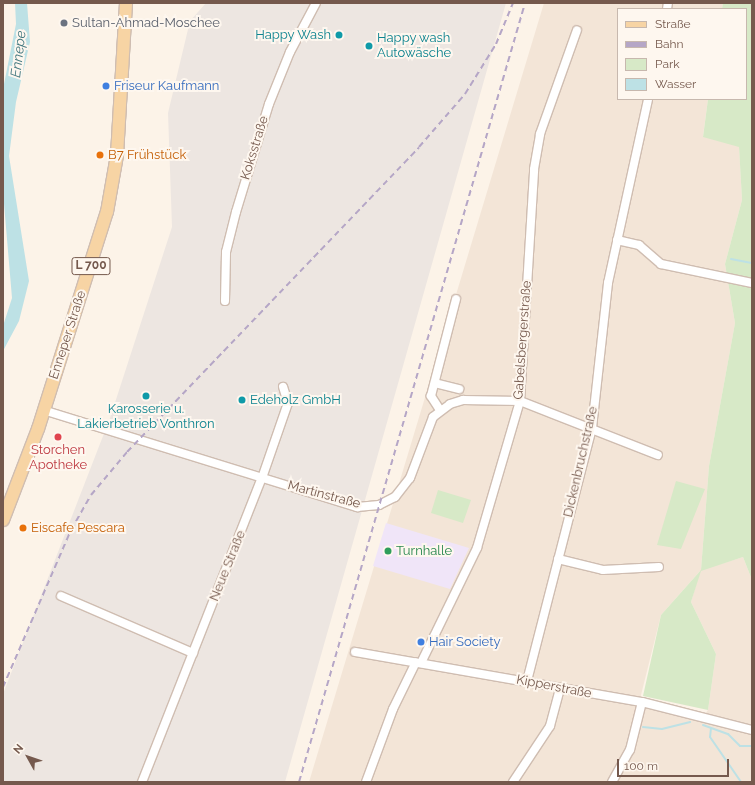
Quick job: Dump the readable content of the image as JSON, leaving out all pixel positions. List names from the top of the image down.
{
  "streets": {
    "main road": ["L 700", "Enneper Straße"],
    "street": [
      "Koksstraße",
      "Gabelsbergerstraße",
      "Dickenbruchstraße",
      "Martinstraße",
      "Neue Straße",
      "Kipperstraße"
    ]
  },
  "crossings": [
    ["Enneper Straße", "Martinstraße"],
    ["Gabelsbergerstraße", "Kipperstraße"],
    ["Dickenbruchstraße", "Kipperstraße"],
    ["Martinstraße", "Neue Straße"]
  ],
  "water": ["Ennepe"],
  "places": [
    "Sultan-Ahmad-Moschee",
    "Happy Wash",
    "Happy wash Autowäsche",
    "Friseur Kaufmann",
    "B7 Frühstück",
    "Karosserie u. Lakierbetrieb Vonthron",
    "Edeholz GmbH",
    "Storchen Apotheke",
    "Eiscafe Pescara",
    "Turnhalle",
    "Hair Society"
  ],
  "legend": [
    "Straße",
    "Bahn",
    "Park",
    "Wasser"
  ],
  "scale_bar": "100 m",
  "north": "top left"
}
